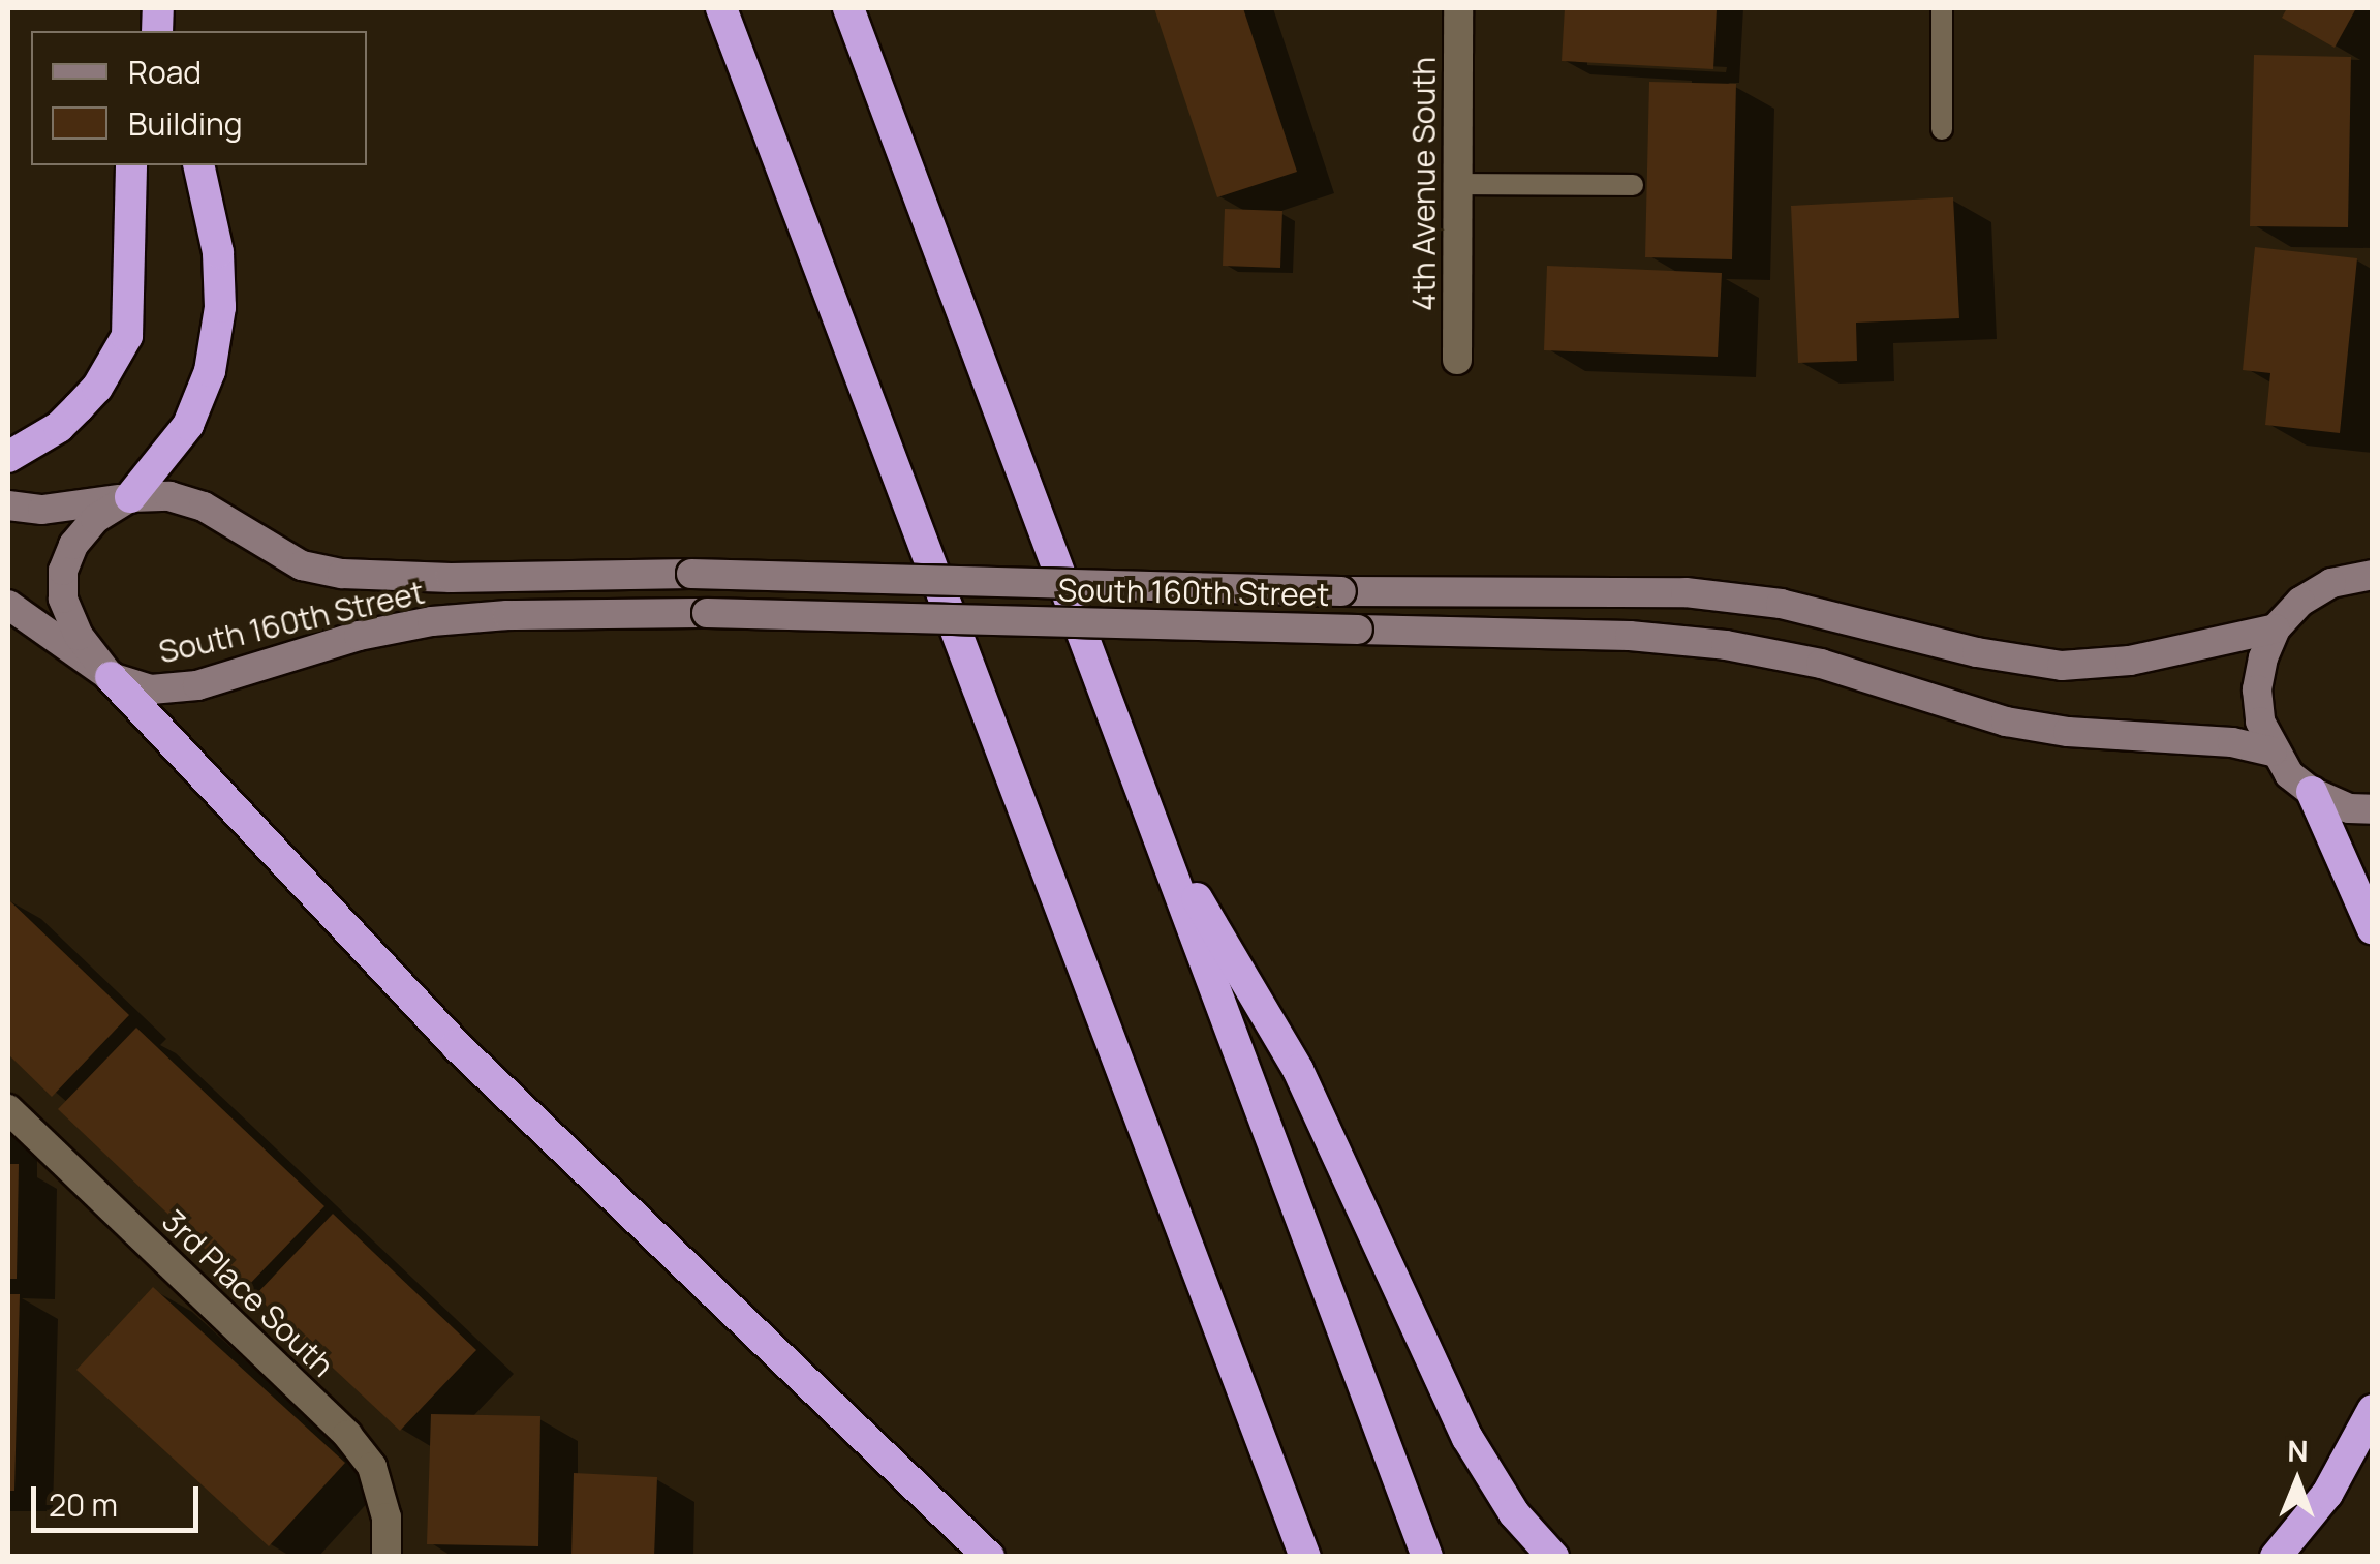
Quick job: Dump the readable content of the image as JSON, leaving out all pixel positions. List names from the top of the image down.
{
  "streets": {
    "main road": ["South 160th Street"],
    "street": ["4th Avenue South", "3rd Place South"]
  },
  "legend": ["Road", "Building"],
  "scale_bar": "20 m",
  "north": "top"
}
